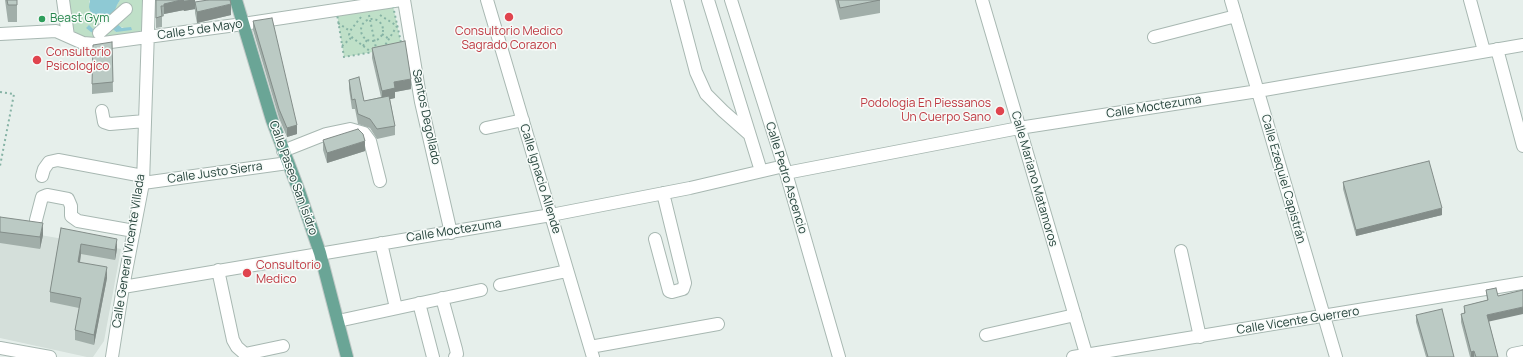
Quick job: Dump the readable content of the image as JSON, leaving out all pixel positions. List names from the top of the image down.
{
  "streets": {
    "main road": ["Calle Paseo San Isidro"],
    "street": [
      "Calle 5 de Mayo",
      "Calle Moctezuma",
      "Santos Degollado",
      "Calle Justo Sierra",
      "Calle Pedro Ascencio",
      "Calle Ignacio Allende",
      "Calle Mariano Matamoros",
      "Calle Ezequiel Capistrán",
      "Calle General Vicente Villada",
      "Calle Vicente Guerrero"
    ]
  },
  "crossings": [
    ["Calle 5 de Mayo", "Santos Degollado"],
    ["Calle 5 de Mayo", "Calle Paseo San Isidro"],
    ["Calle 5 de Mayo", "Calle General Vicente Villada"],
    ["Calle Moctezuma", "Santos Degollado"],
    ["Calle Moctezuma", "Calle Paseo San Isidro"],
    ["Calle Moctezuma", "Calle Pedro Ascencio"],
    ["Calle Moctezuma", "Calle Ignacio Allende"],
    ["Calle Moctezuma", "Calle Mariano Matamoros"],
    ["Calle Moctezuma", "Calle Ezequiel Capistrán"],
    ["Calle Moctezuma", "Calle General Vicente Villada"],
    ["Calle Justo Sierra", "Calle Paseo San Isidro"],
    ["Calle Justo Sierra", "Calle General Vicente Villada"],
    ["Calle Mariano Matamoros", "Calle Vicente Guerrero"],
    ["Calle Ezequiel Capistrán", "Calle Vicente Guerrero"]
  ],
  "places": [
    "Consultorio Medico Sagrado Corazon",
    "Beast Gym",
    "Consultorio Psicologico",
    "Podologia En Piessanos Un Cuerpo Sano",
    "Consultorio Medico"
  ]
}
